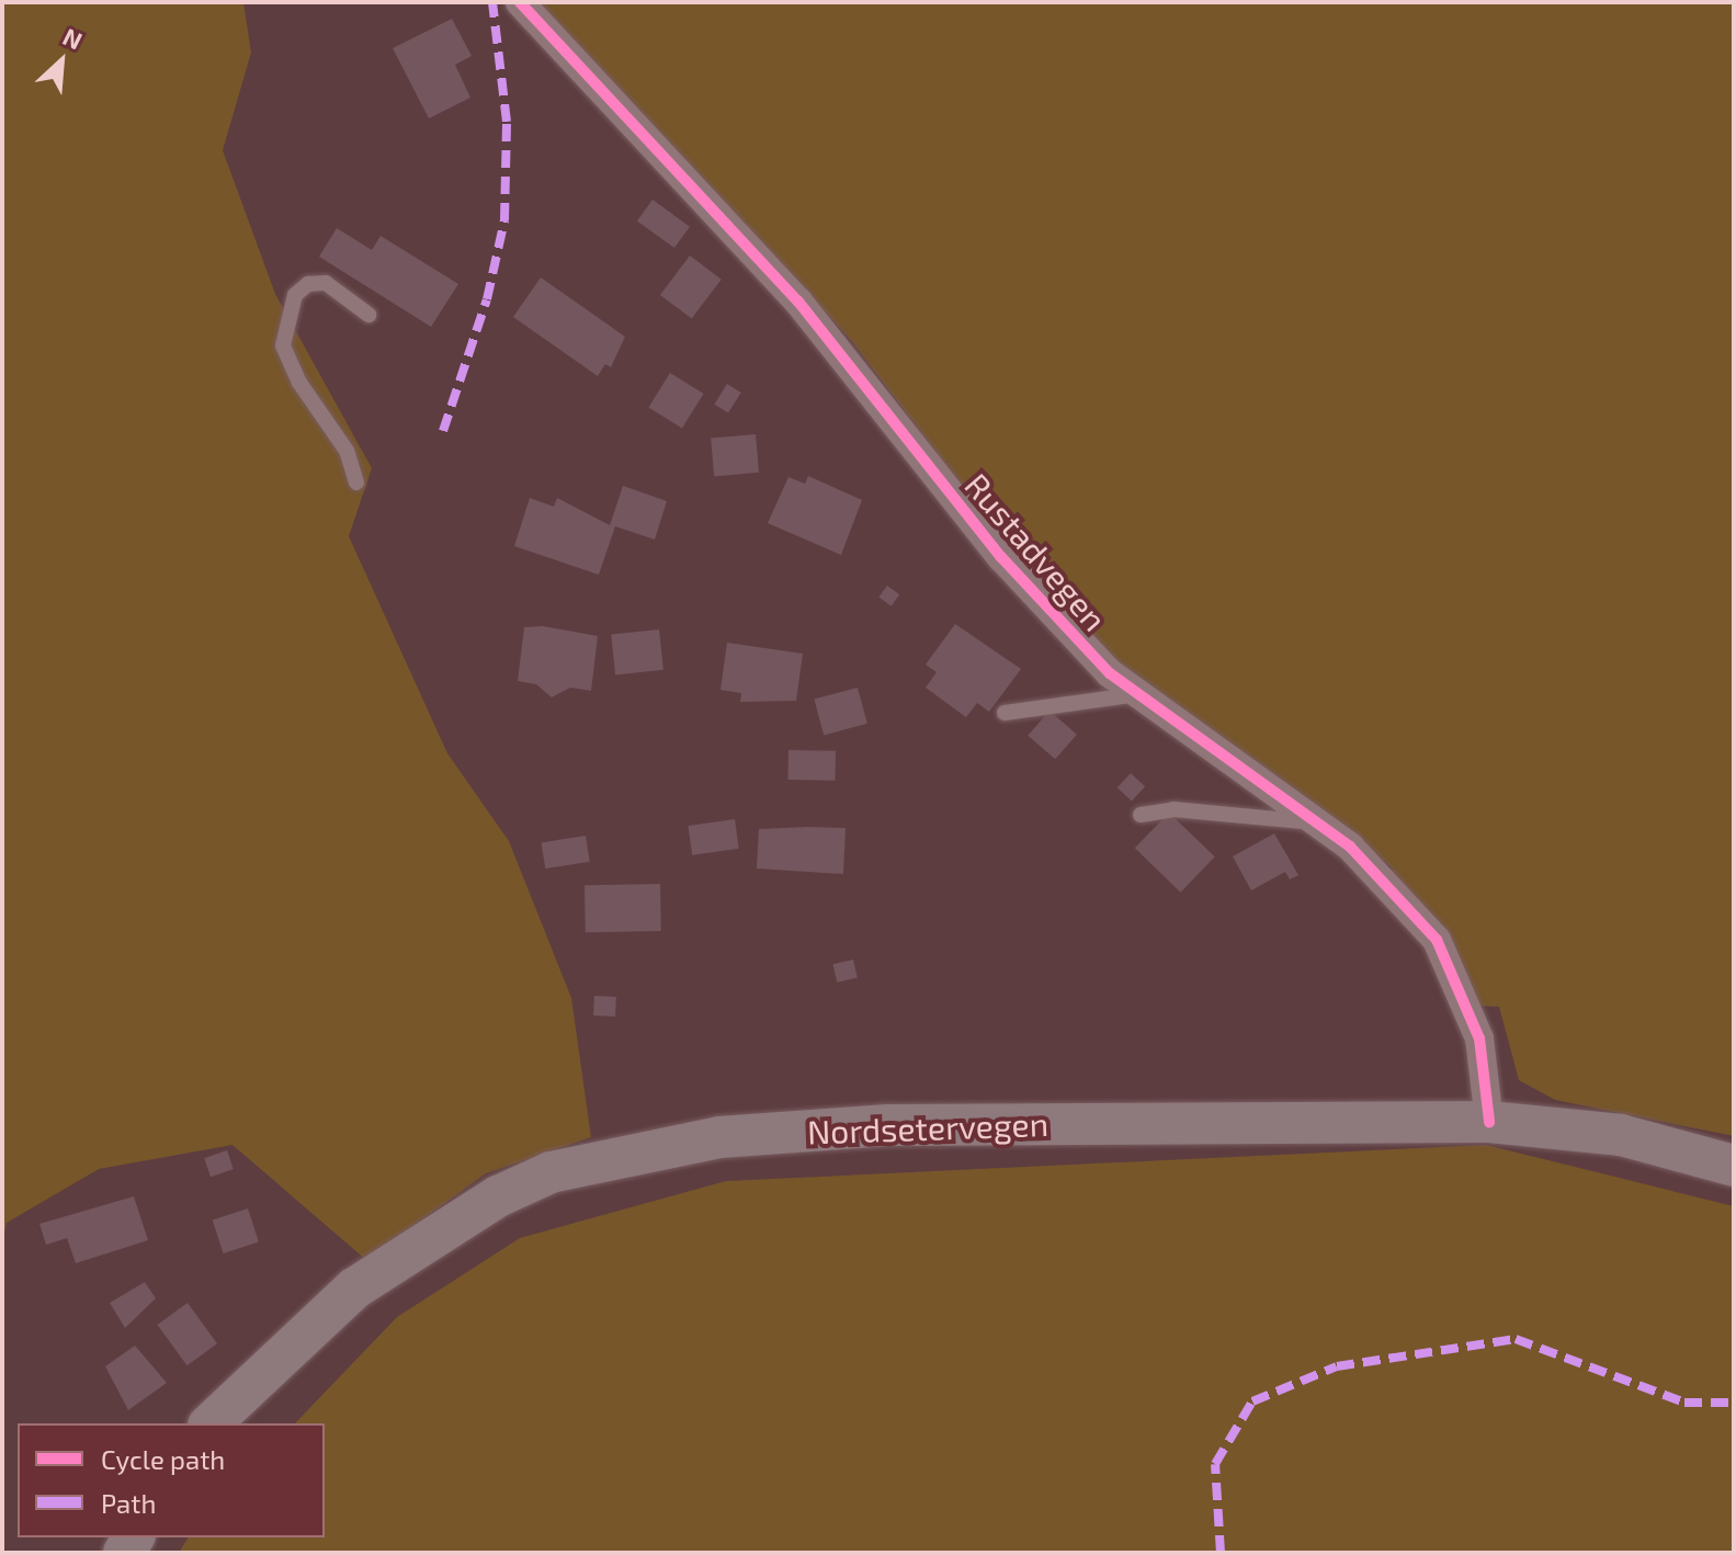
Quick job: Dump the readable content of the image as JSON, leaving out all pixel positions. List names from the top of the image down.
{
  "streets": {
    "main road": ["Nordsetervegen"],
    "street": ["Rustadvegen"]
  },
  "crossings": [
    ["Rustadvegen", "Nordsetervegen"]
  ],
  "legend": ["Cycle path", "Path"],
  "north": "top right"
}
